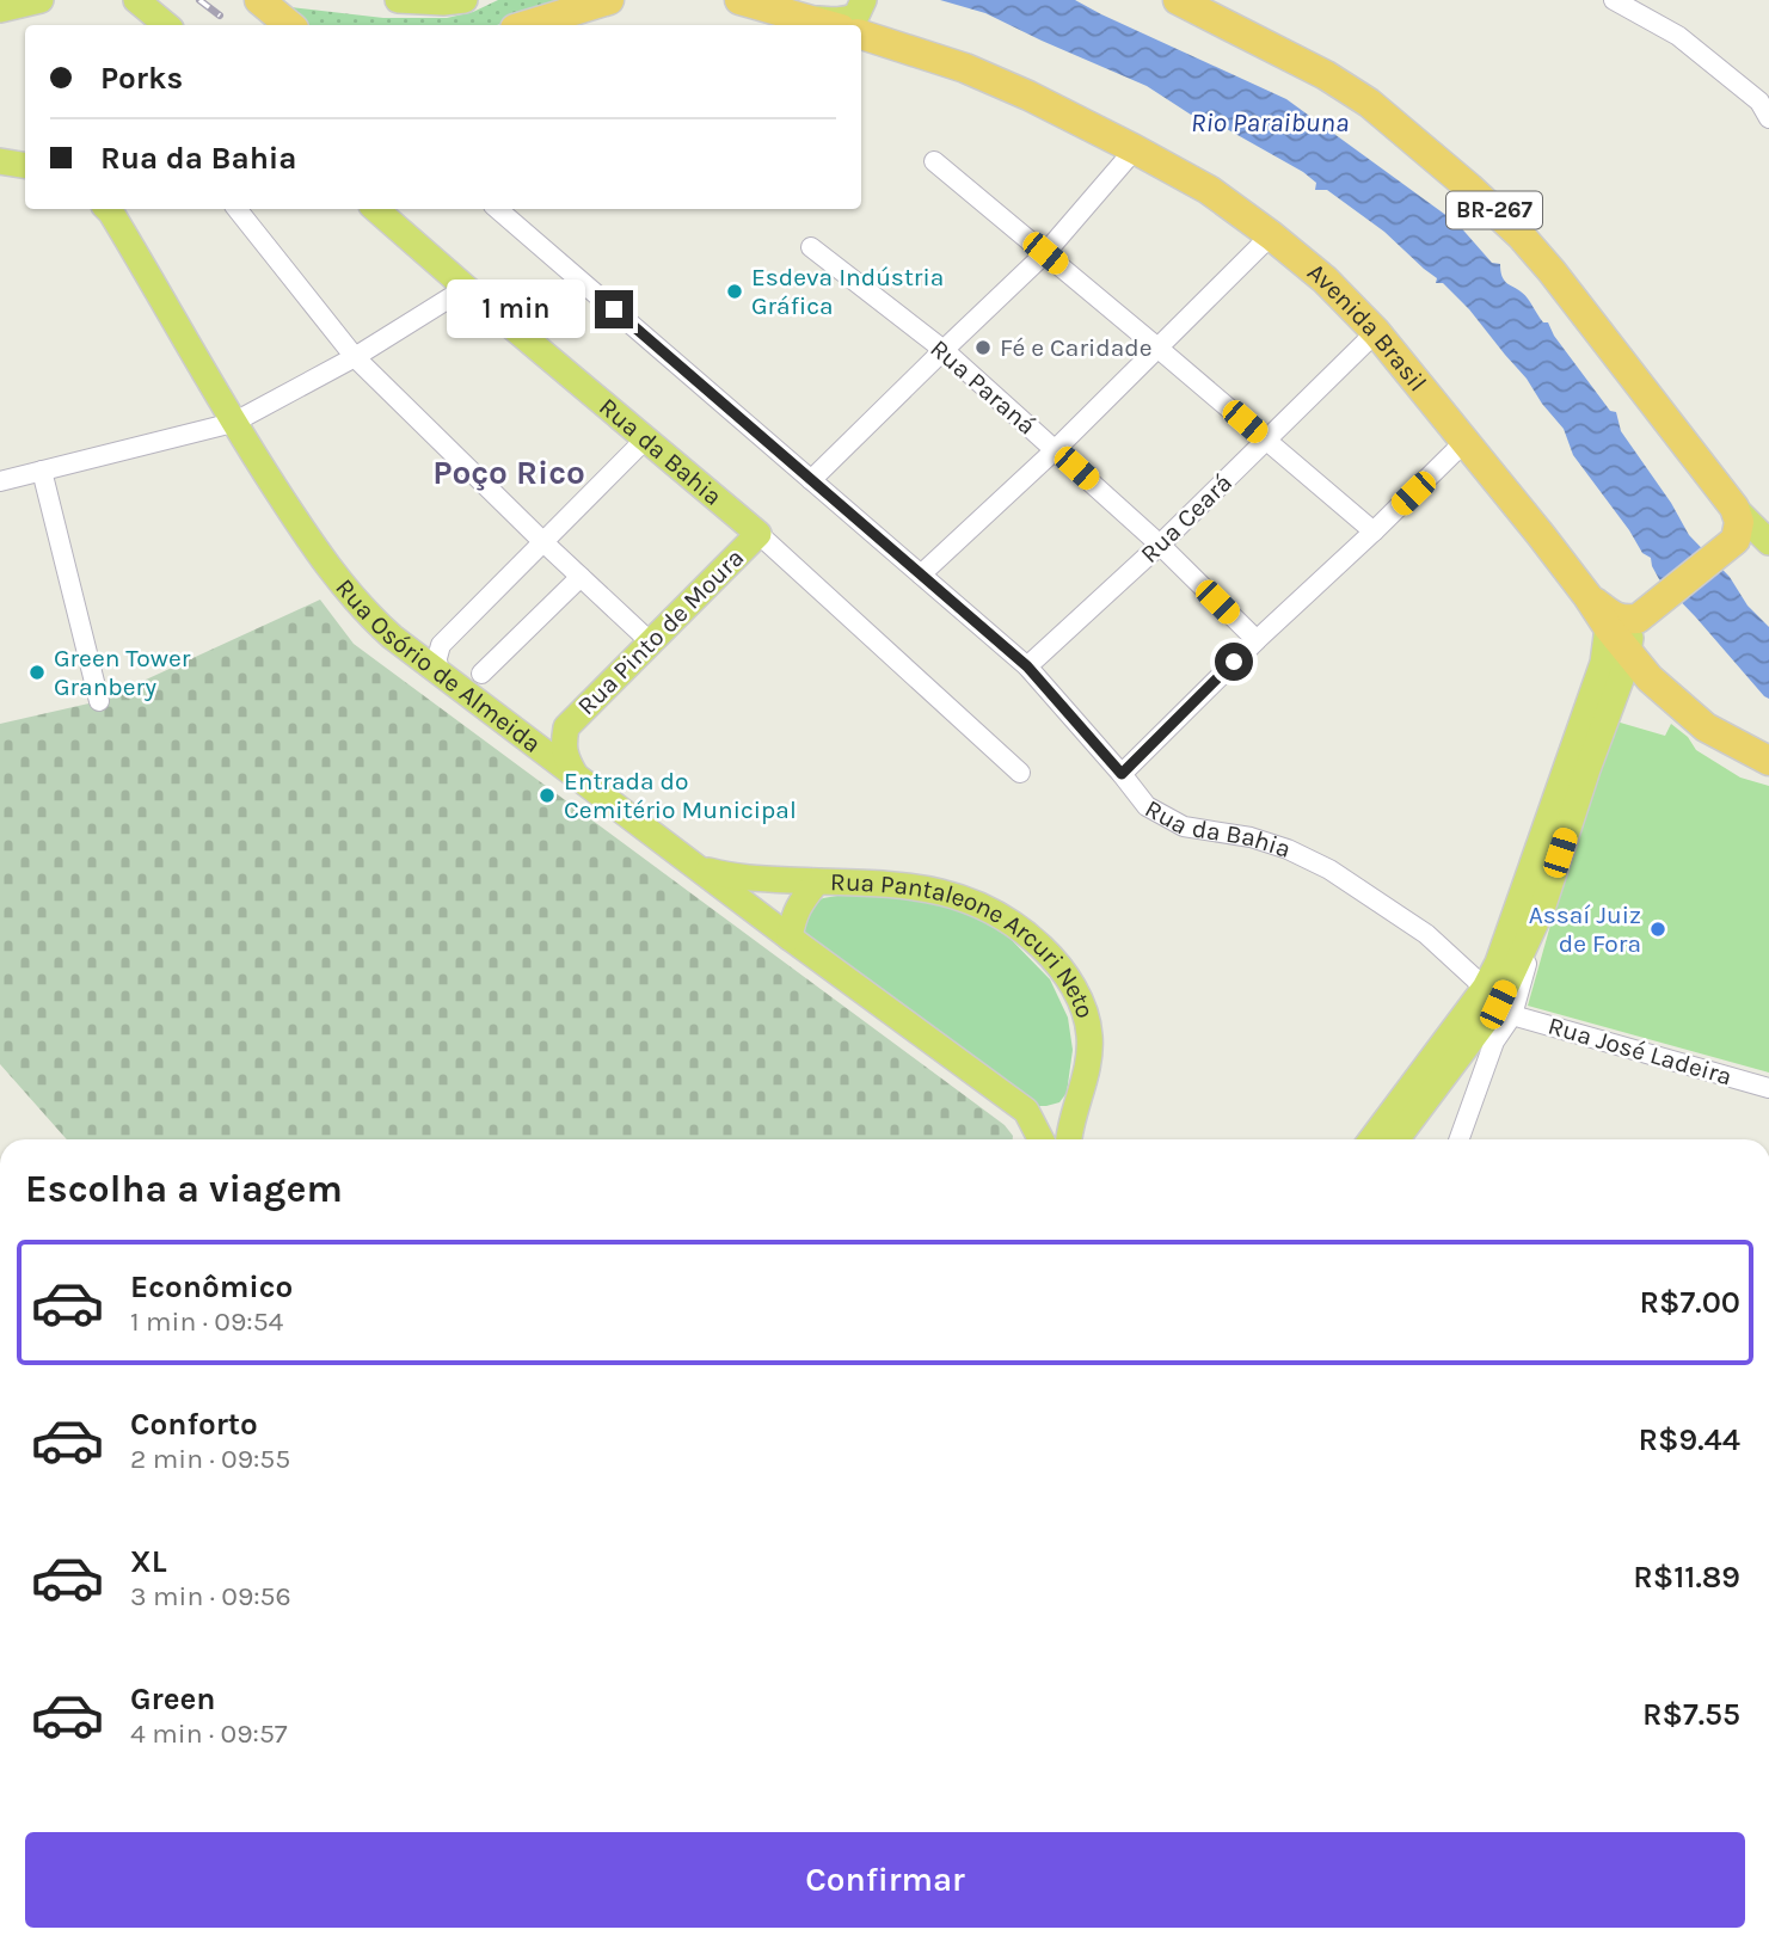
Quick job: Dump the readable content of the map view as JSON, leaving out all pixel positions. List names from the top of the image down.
{
  "streets": {
    "highway": ["BR-267", "Avenida Brasil"],
    "main road": [
      "Rua da Bahia",
      "Rua Pinto de Moura",
      "Rua Osório de Almeida",
      "Rua Pantaleone Arcuri Neto"
    ],
    "street": ["Rua Paraná", "Rua Ceará", "Rua José Ladeira"]
  },
  "crossings": [
    ["Avenida Brasil", "Rua Ceará"],
    ["Rua Paraná", "Rua Ceará"],
    ["Rua da Bahia", "Rua Ceará"],
    ["Rua da Bahia", "Rua Pinto de Moura"],
    ["Rua da Bahia", "Rua José Ladeira"],
    ["Rua Pinto de Moura", "Rua Osório de Almeida"],
    ["Rua Osório de Almeida", "Rua Pantaleone Arcuri Neto"]
  ],
  "districts": ["Poço Rico"],
  "water": ["Rio Paraibuna"],
  "places": [
    "Esdeva Indústria Gráfica",
    "Fé e Caridade",
    "Green Tower Granbery",
    "Entrada do Cemitério Municipal",
    "Assaí Juiz de Fora"
  ],
  "page": {
    "banner": ["Porks", "Rua da Bahia"],
    "bubble": "1 min",
    "heading": "Escolha a viagem",
    "list": [
      {
        "name": "Econômico",
        "note": "1 min · 09:54",
        "value": "R$7.00"
      },
      {
        "name": "Conforto",
        "note": "2 min · 09:55",
        "value": "R$9.44"
      },
      {
        "name": "XL",
        "note": "3 min · 09:56",
        "value": "R$11.89"
      },
      {
        "name": "Green",
        "note": "4 min · 09:57",
        "value": "R$7.55"
      }
    ],
    "buttons": "Confirmar"
  }
}
